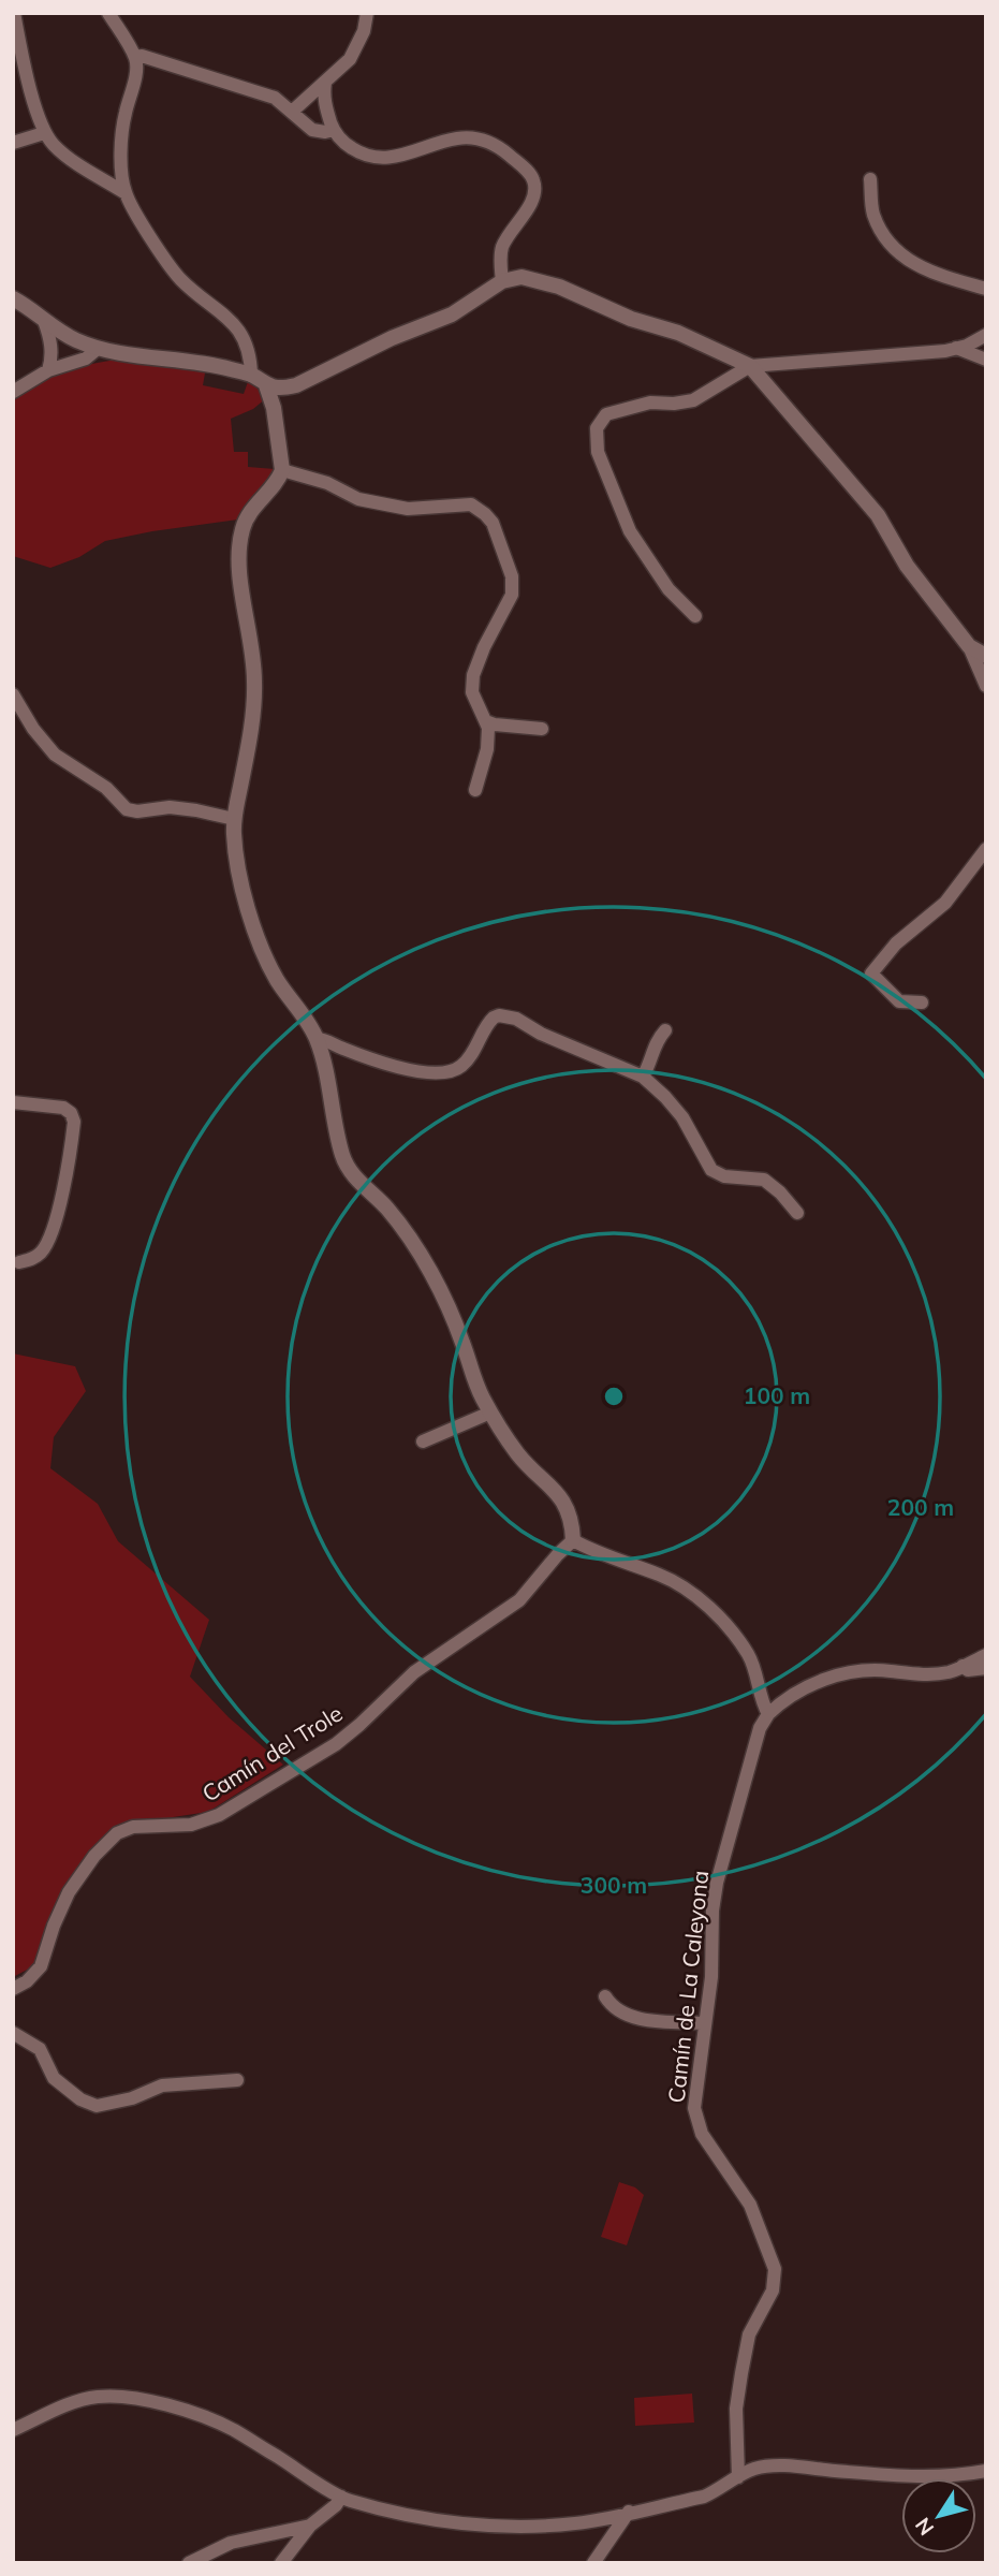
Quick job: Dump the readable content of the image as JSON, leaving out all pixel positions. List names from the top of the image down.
{
  "streets": {
    "street": ["Camín del Trole", "Camín de La Caleyona"]
  },
  "north": "bottom left",
  "rings": ["100 m", "200 m", "300 m"]
}
